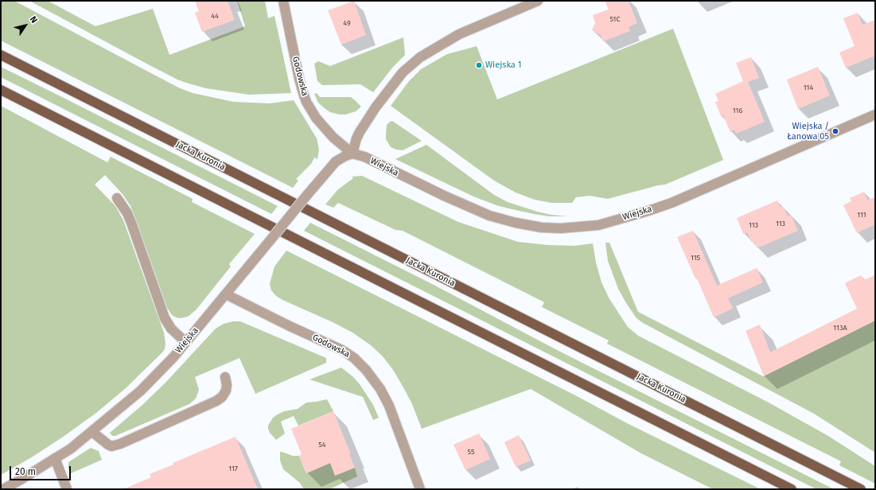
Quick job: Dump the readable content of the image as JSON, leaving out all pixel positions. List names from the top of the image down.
{
  "streets": {
    "main road": ["Jacka Kuronia"],
    "street": ["Godowska", "Wiejska"]
  },
  "crossings": [
    ["Godowska", "Wiejska"]
  ],
  "places": ["Wiejska 1", "Wiejska / Łanowa 05"],
  "house_numbers": [
    "44",
    "51C",
    "49",
    "114",
    "116",
    "111",
    "113",
    "113",
    "115",
    "113A",
    "54",
    "55",
    "117"
  ],
  "scale_bar": "20 m",
  "north": "top right"
}
